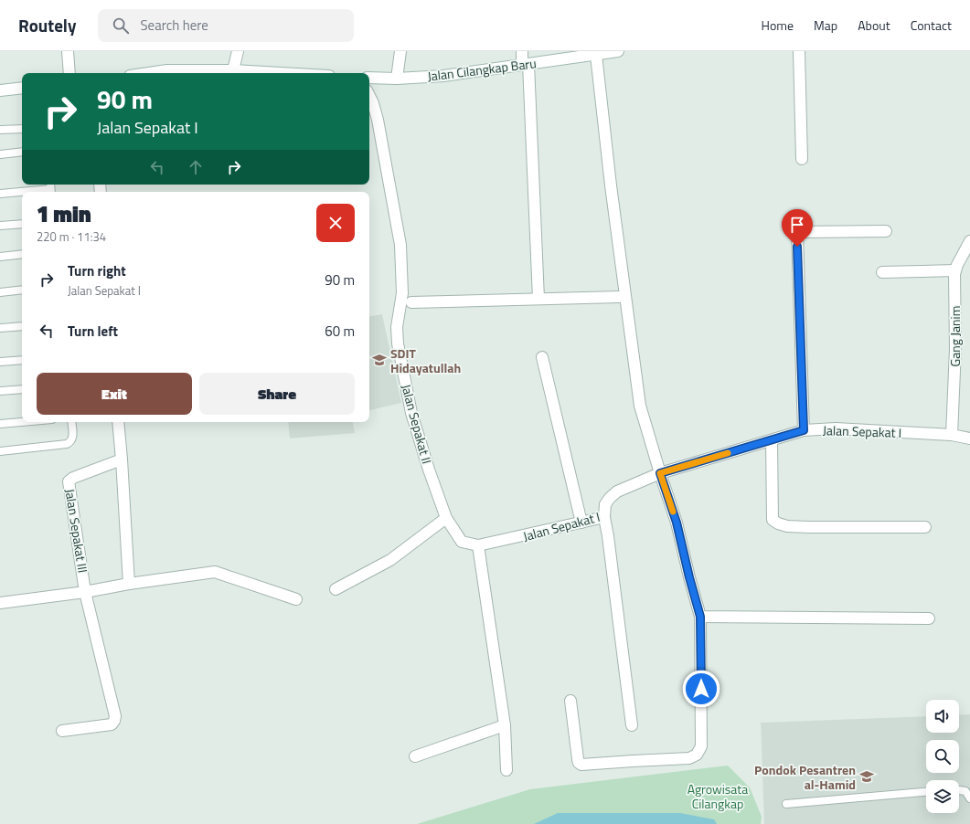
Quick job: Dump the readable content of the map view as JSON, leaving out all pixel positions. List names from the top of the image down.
{
  "streets": {
    "street": [
      "Jalan Cilangkap Baru",
      "Gang Janim",
      "Jalan Sepakat II",
      "Jalan Sepakat I",
      "Jalan Sepakat III"
    ]
  },
  "crossings": [
    ["Gang Janim", "Jalan Sepakat I"],
    ["Jalan Sepakat II", "Jalan Sepakat I"]
  ],
  "parks": ["Agrowisata Cilangkap"],
  "places": {
    "school or university": ["SDIT Hidayatullah", "Pondok Pesantren al-Hamid"]
  },
  "page": {
    "header": "Routely",
    "search": "Search here",
    "nav": [
      "Home",
      "Map",
      "About",
      "Contact"
    ],
    "turn": ["90 m", "Jalan Sepakat I"],
    "heading": ["1 min", "220 m · 11:34"],
    "list": [
      {
        "name": "Turn right",
        "note": "Jalan Sepakat I",
        "value": "90 m"
      },
      {
        "name": "Turn left",
        "value": "60 m"
      }
    ],
    "buttons": ["Exit", "Share"]
  }
}
